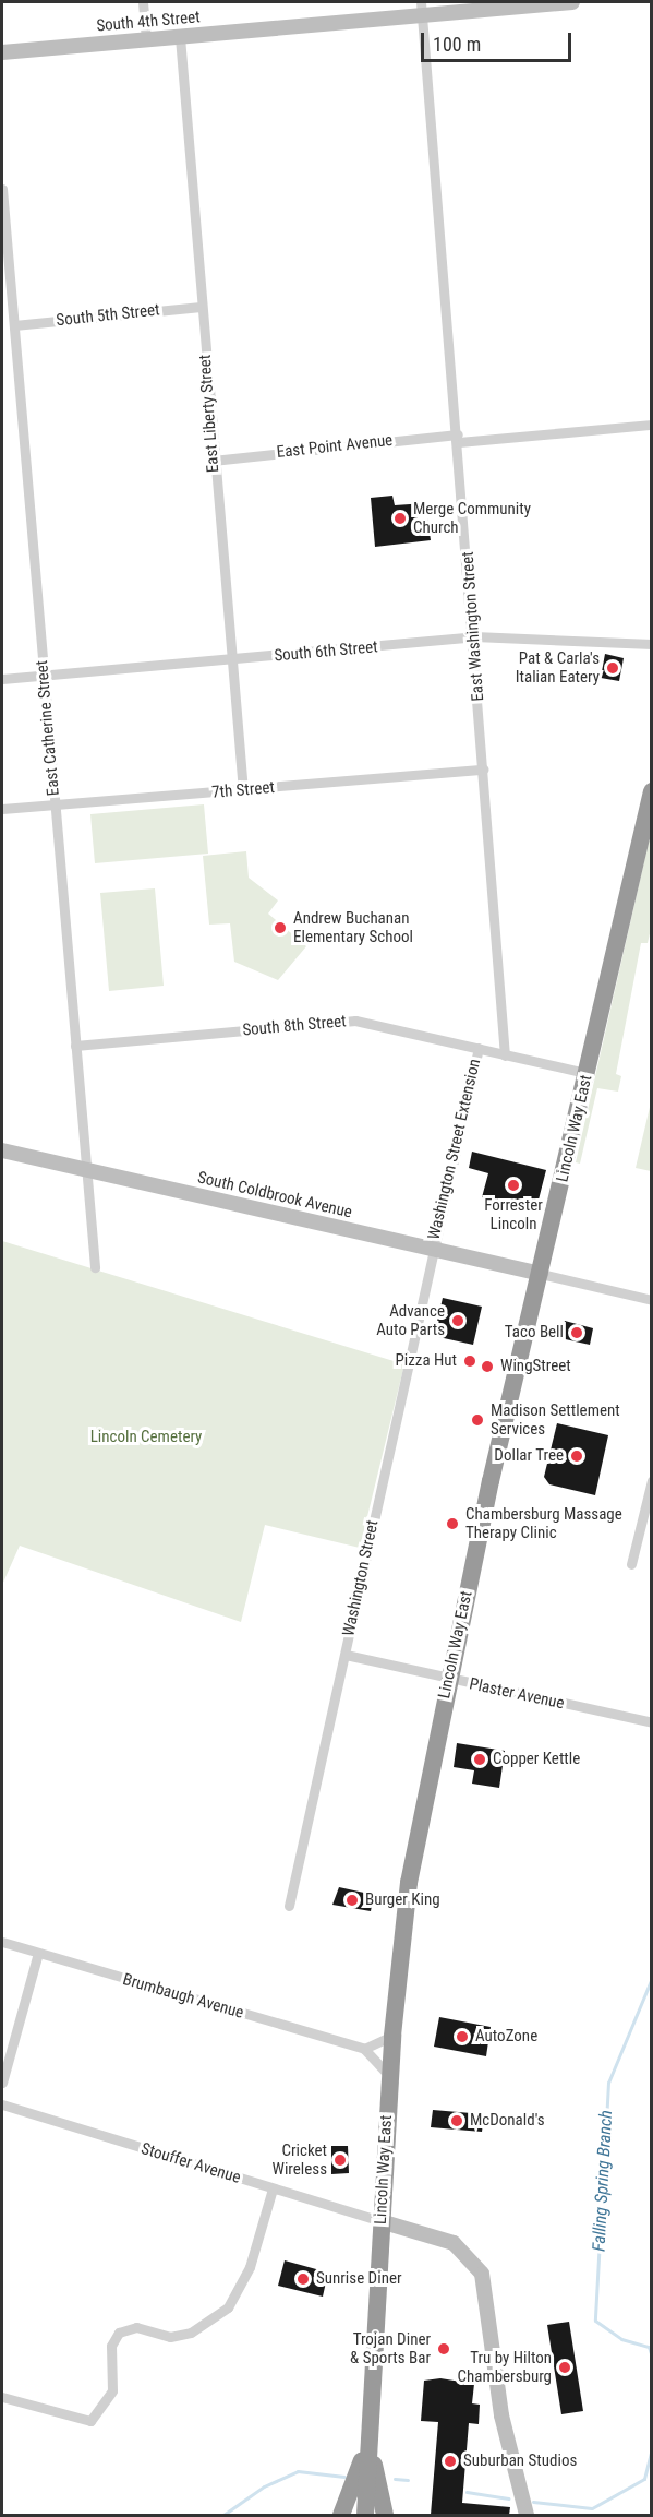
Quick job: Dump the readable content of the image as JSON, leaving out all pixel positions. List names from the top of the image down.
{
  "streets": {
    "highway": ["Lincoln Way East"],
    "street": [
      "South 4th Street",
      "South 5th Street",
      "East Liberty Street",
      "East Point Avenue",
      "East Washington Street",
      "South 6th Street",
      "East Catherine Street",
      "7th Street",
      "South 8th Street",
      "Washington Street Extension",
      "South Coldbrook Avenue",
      "Washington Street",
      "Plaster Avenue",
      "Brumbaugh Avenue",
      "Stouffer Avenue"
    ]
  },
  "crossings": [
    ["South 4th Street", "East Liberty Street"],
    ["South 4th Street", "East Washington Street"],
    ["South 5th Street", "East Liberty Street"],
    ["South 5th Street", "East Catherine Street"],
    ["East Liberty Street", "East Point Avenue"],
    ["East Liberty Street", "South 6th Street"],
    ["East Liberty Street", "7th Street"],
    ["East Point Avenue", "East Washington Street"],
    ["East Washington Street", "South 6th Street"],
    ["East Washington Street", "7th Street"],
    ["East Washington Street", "South 8th Street"],
    ["South 6th Street", "East Catherine Street"],
    ["East Catherine Street", "7th Street"],
    ["East Catherine Street", "South 8th Street"],
    ["East Catherine Street", "South Coldbrook Avenue"],
    ["South 8th Street", "Lincoln Way East"],
    ["South 8th Street", "Washington Street Extension"],
    ["Lincoln Way East", "South Coldbrook Avenue"],
    ["Lincoln Way East", "Plaster Avenue"],
    ["Lincoln Way East", "Stouffer Avenue"],
    ["Washington Street Extension", "South Coldbrook Avenue"],
    ["Washington Street Extension", "Washington Street"],
    ["South Coldbrook Avenue", "Washington Street"],
    ["Washington Street", "Plaster Avenue"]
  ],
  "water": ["Falling Spring Branch"],
  "parks": ["Lincoln Cemetery"],
  "places": [
    "Merge Community Church",
    "Pat & Carla's Italian Eatery",
    "Andrew Buchanan Elementary School",
    "Forrester Lincoln",
    "Advance Auto Parts",
    "Taco Bell",
    "Pizza Hut",
    "WingStreet",
    "Madison Settlement Services",
    "Dollar Tree",
    "Chambersburg Massage Therapy Clinic",
    "Copper Kettle",
    "Burger King",
    "AutoZone",
    "McDonald's",
    "Cricket Wireless",
    "Sunrise Diner",
    "Trojan Diner & Sports Bar",
    "Tru by Hilton Chambersburg",
    "Suburban Studios"
  ],
  "scale_bar": "100 m"
}
